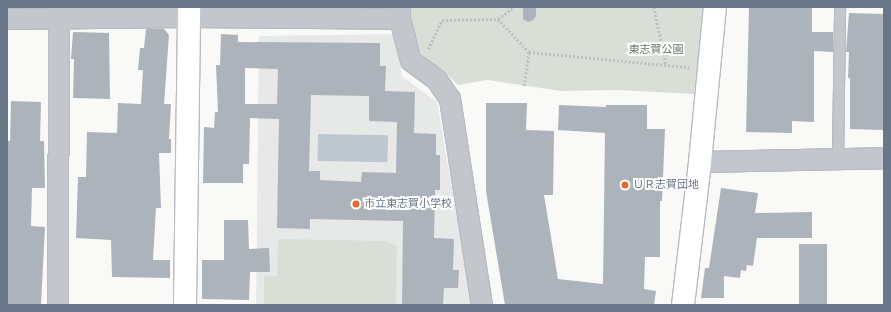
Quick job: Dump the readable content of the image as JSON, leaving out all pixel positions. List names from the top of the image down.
{
  "parks": ["東志賀公園"],
  "places": ["ＵＲ志賀団地", "市立東志賀小学校"]
}
